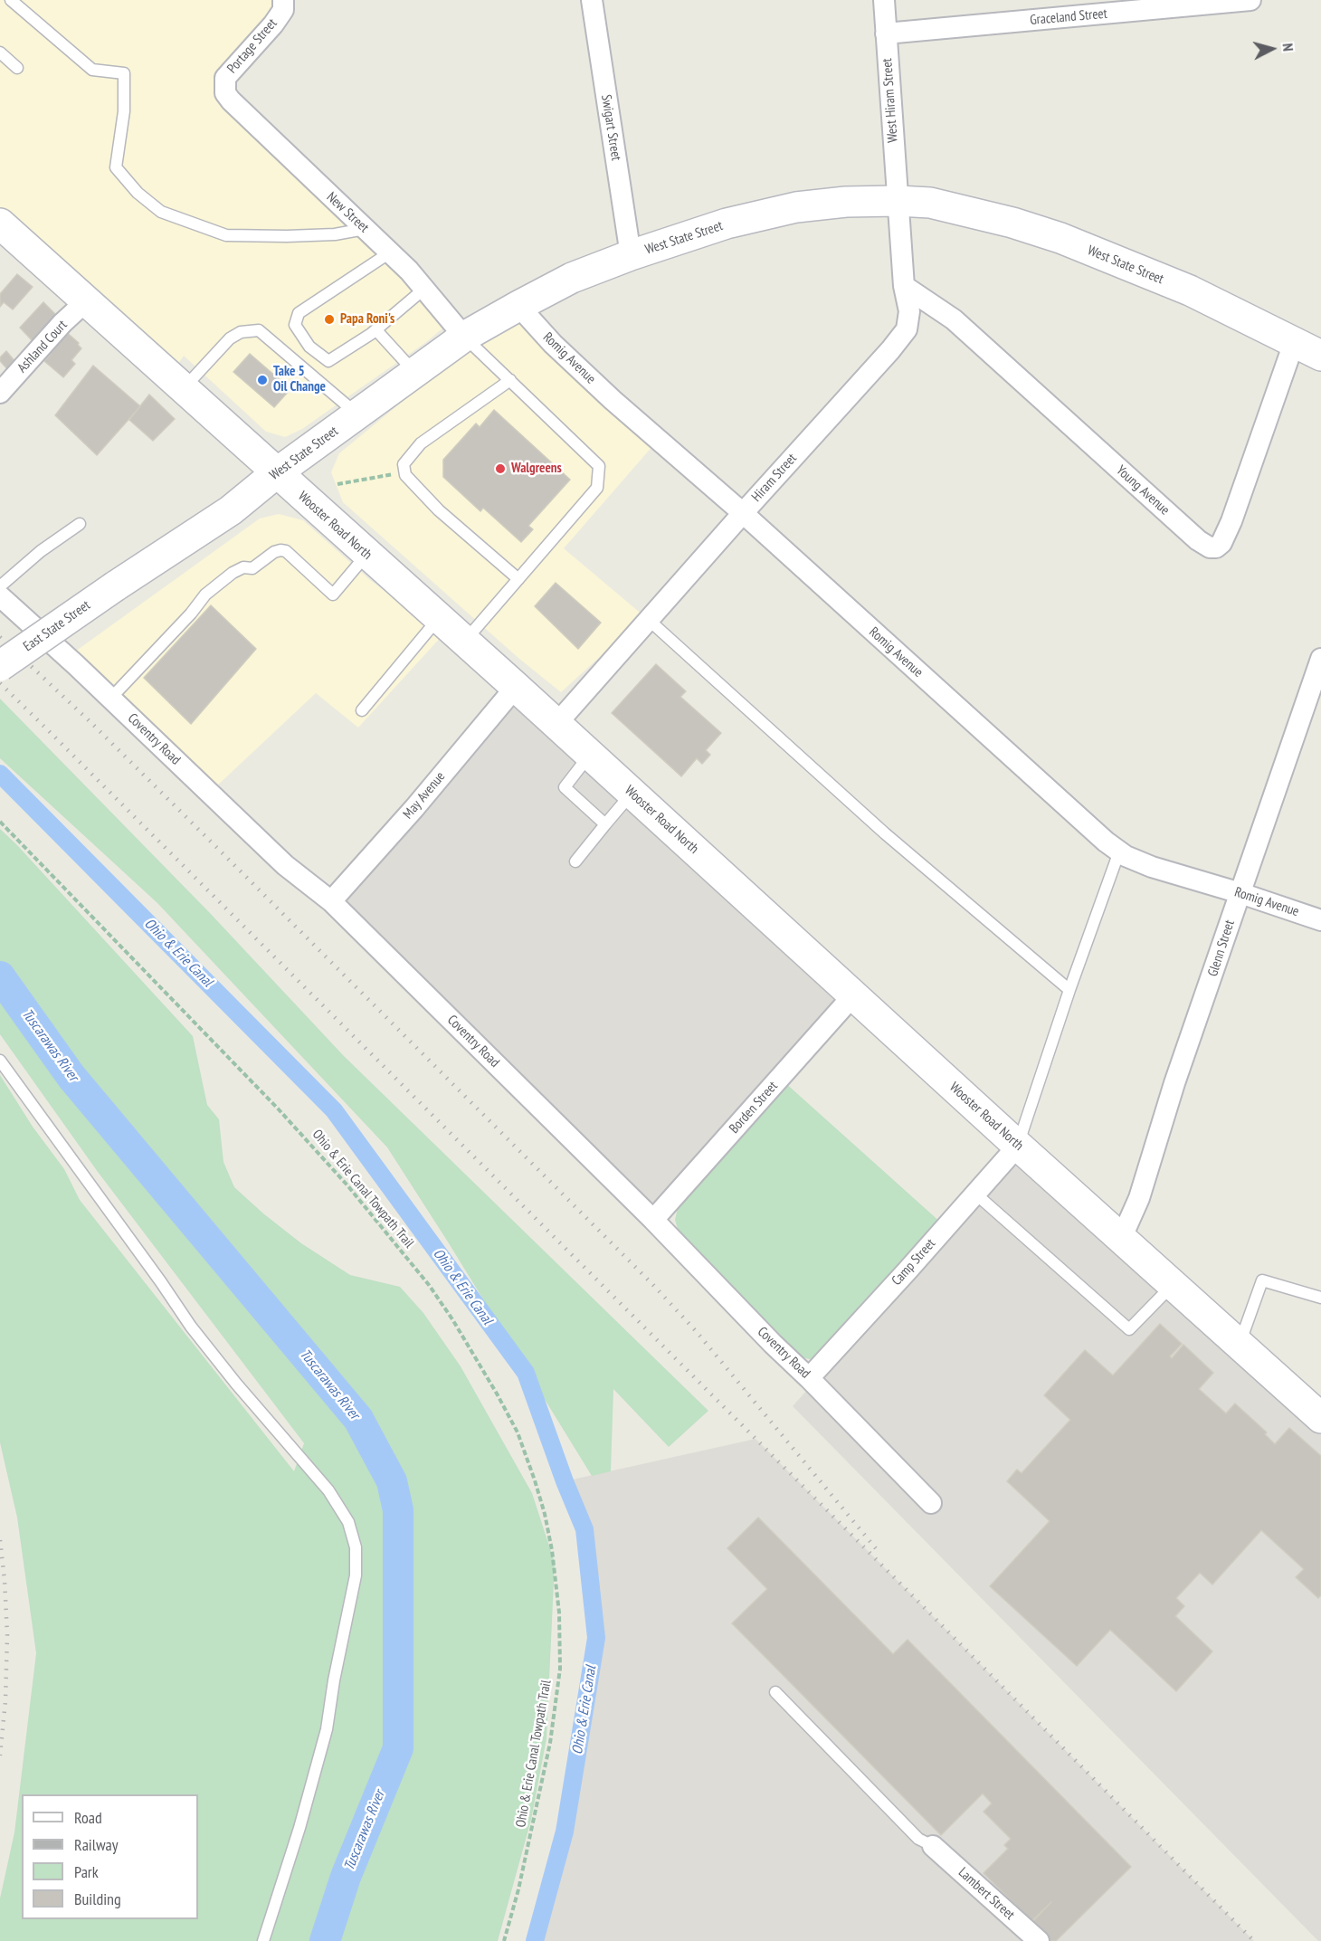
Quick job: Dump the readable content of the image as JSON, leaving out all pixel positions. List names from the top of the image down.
{
  "streets": {
    "main road": ["West State Street", "Wooster Road North", "East State Street"],
    "street": [
      "Graceland Street",
      "Portage Street",
      "West Hiram Street",
      "Swigart Street",
      "New Street",
      "Ashland Court",
      "Romig Avenue",
      "Hiram Street",
      "Young Avenue",
      "Coventry Road",
      "May Avenue",
      "Glenn Street",
      "Borden Street",
      "Camp Street",
      "Lambert Street"
    ],
    "path": ["Ohio & Erie Canal Towpath Trail"]
  },
  "crossings": [
    ["Graceland Street", "West Hiram Street"],
    ["Portage Street", "New Street"],
    ["West Hiram Street", "West State Street"],
    ["West Hiram Street", "Hiram Street"],
    ["Swigart Street", "West State Street"],
    ["New Street", "West State Street"],
    ["West State Street", "Romig Avenue"],
    ["West State Street", "Hiram Street"],
    ["West State Street", "Young Avenue"],
    ["West State Street", "Wooster Road North"],
    ["West State Street", "East State Street"],
    ["Ashland Court", "Wooster Road North"],
    ["Romig Avenue", "Hiram Street"],
    ["Romig Avenue", "Glenn Street"],
    ["Hiram Street", "Young Avenue"],
    ["Hiram Street", "Wooster Road North"],
    ["Wooster Road North", "May Avenue"],
    ["Wooster Road North", "Glenn Street"],
    ["Wooster Road North", "Borden Street"],
    ["Wooster Road North", "Camp Street"],
    ["Coventry Road", "May Avenue"],
    ["Coventry Road", "Borden Street"],
    ["Coventry Road", "Camp Street"]
  ],
  "water": ["Ohio & Erie Canal", "Tuscarawas River"],
  "places": ["Papa Roni's", "Take 5 Oil Change", "Walgreens"],
  "legend": [
    "Road",
    "Railway",
    "Park",
    "Building"
  ],
  "north": "right"
}
